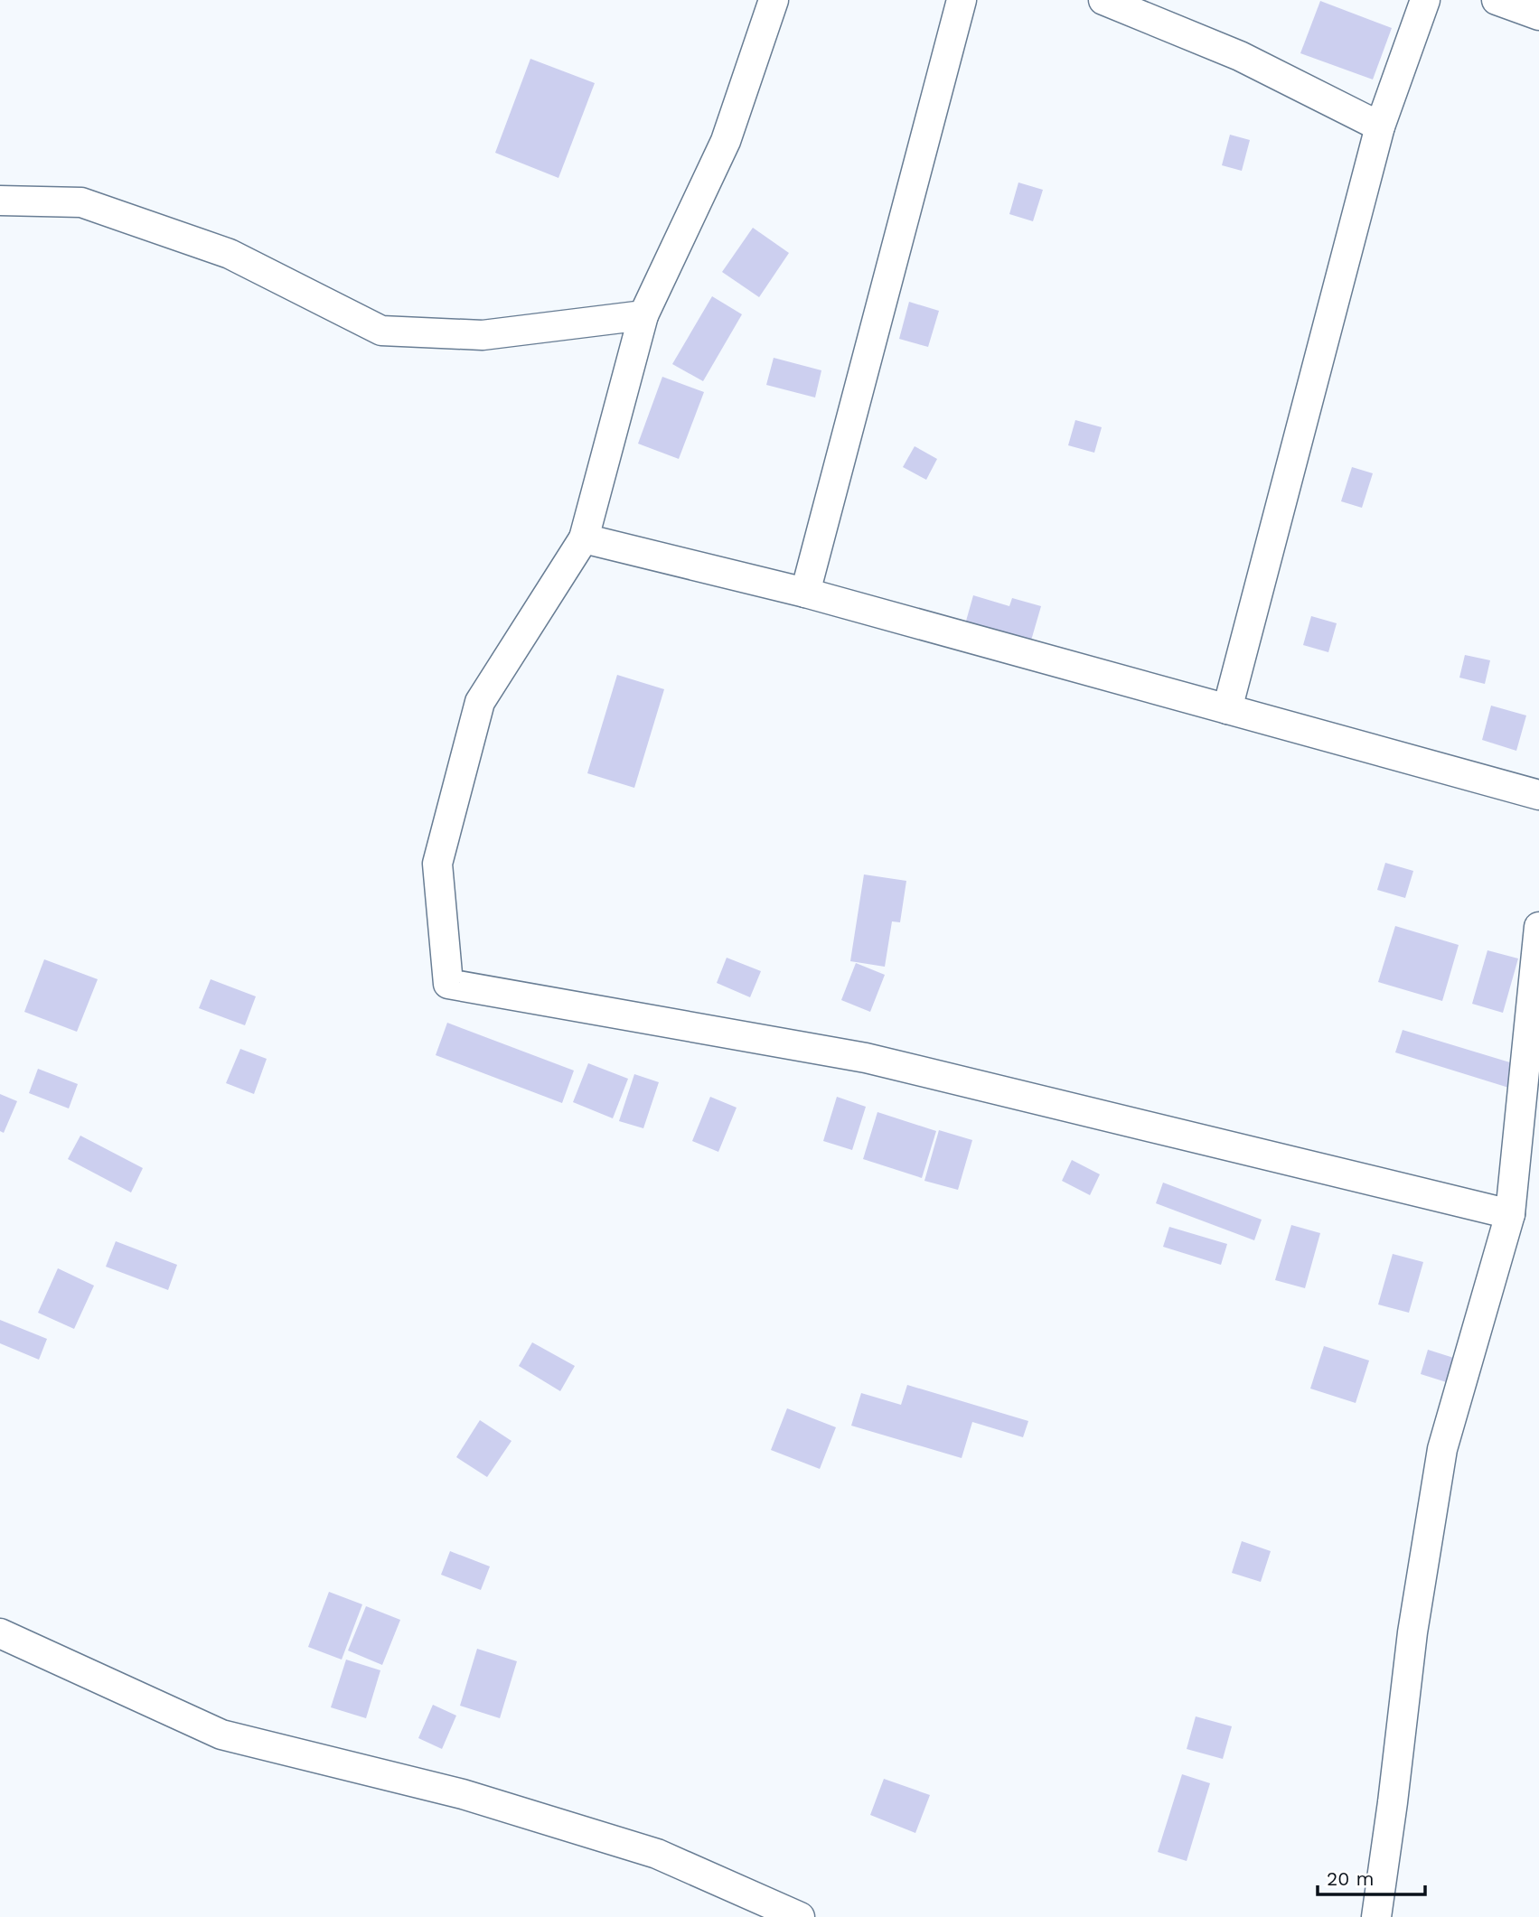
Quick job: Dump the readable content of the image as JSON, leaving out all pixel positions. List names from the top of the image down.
{
  "scale_bar": "20 m"
}
